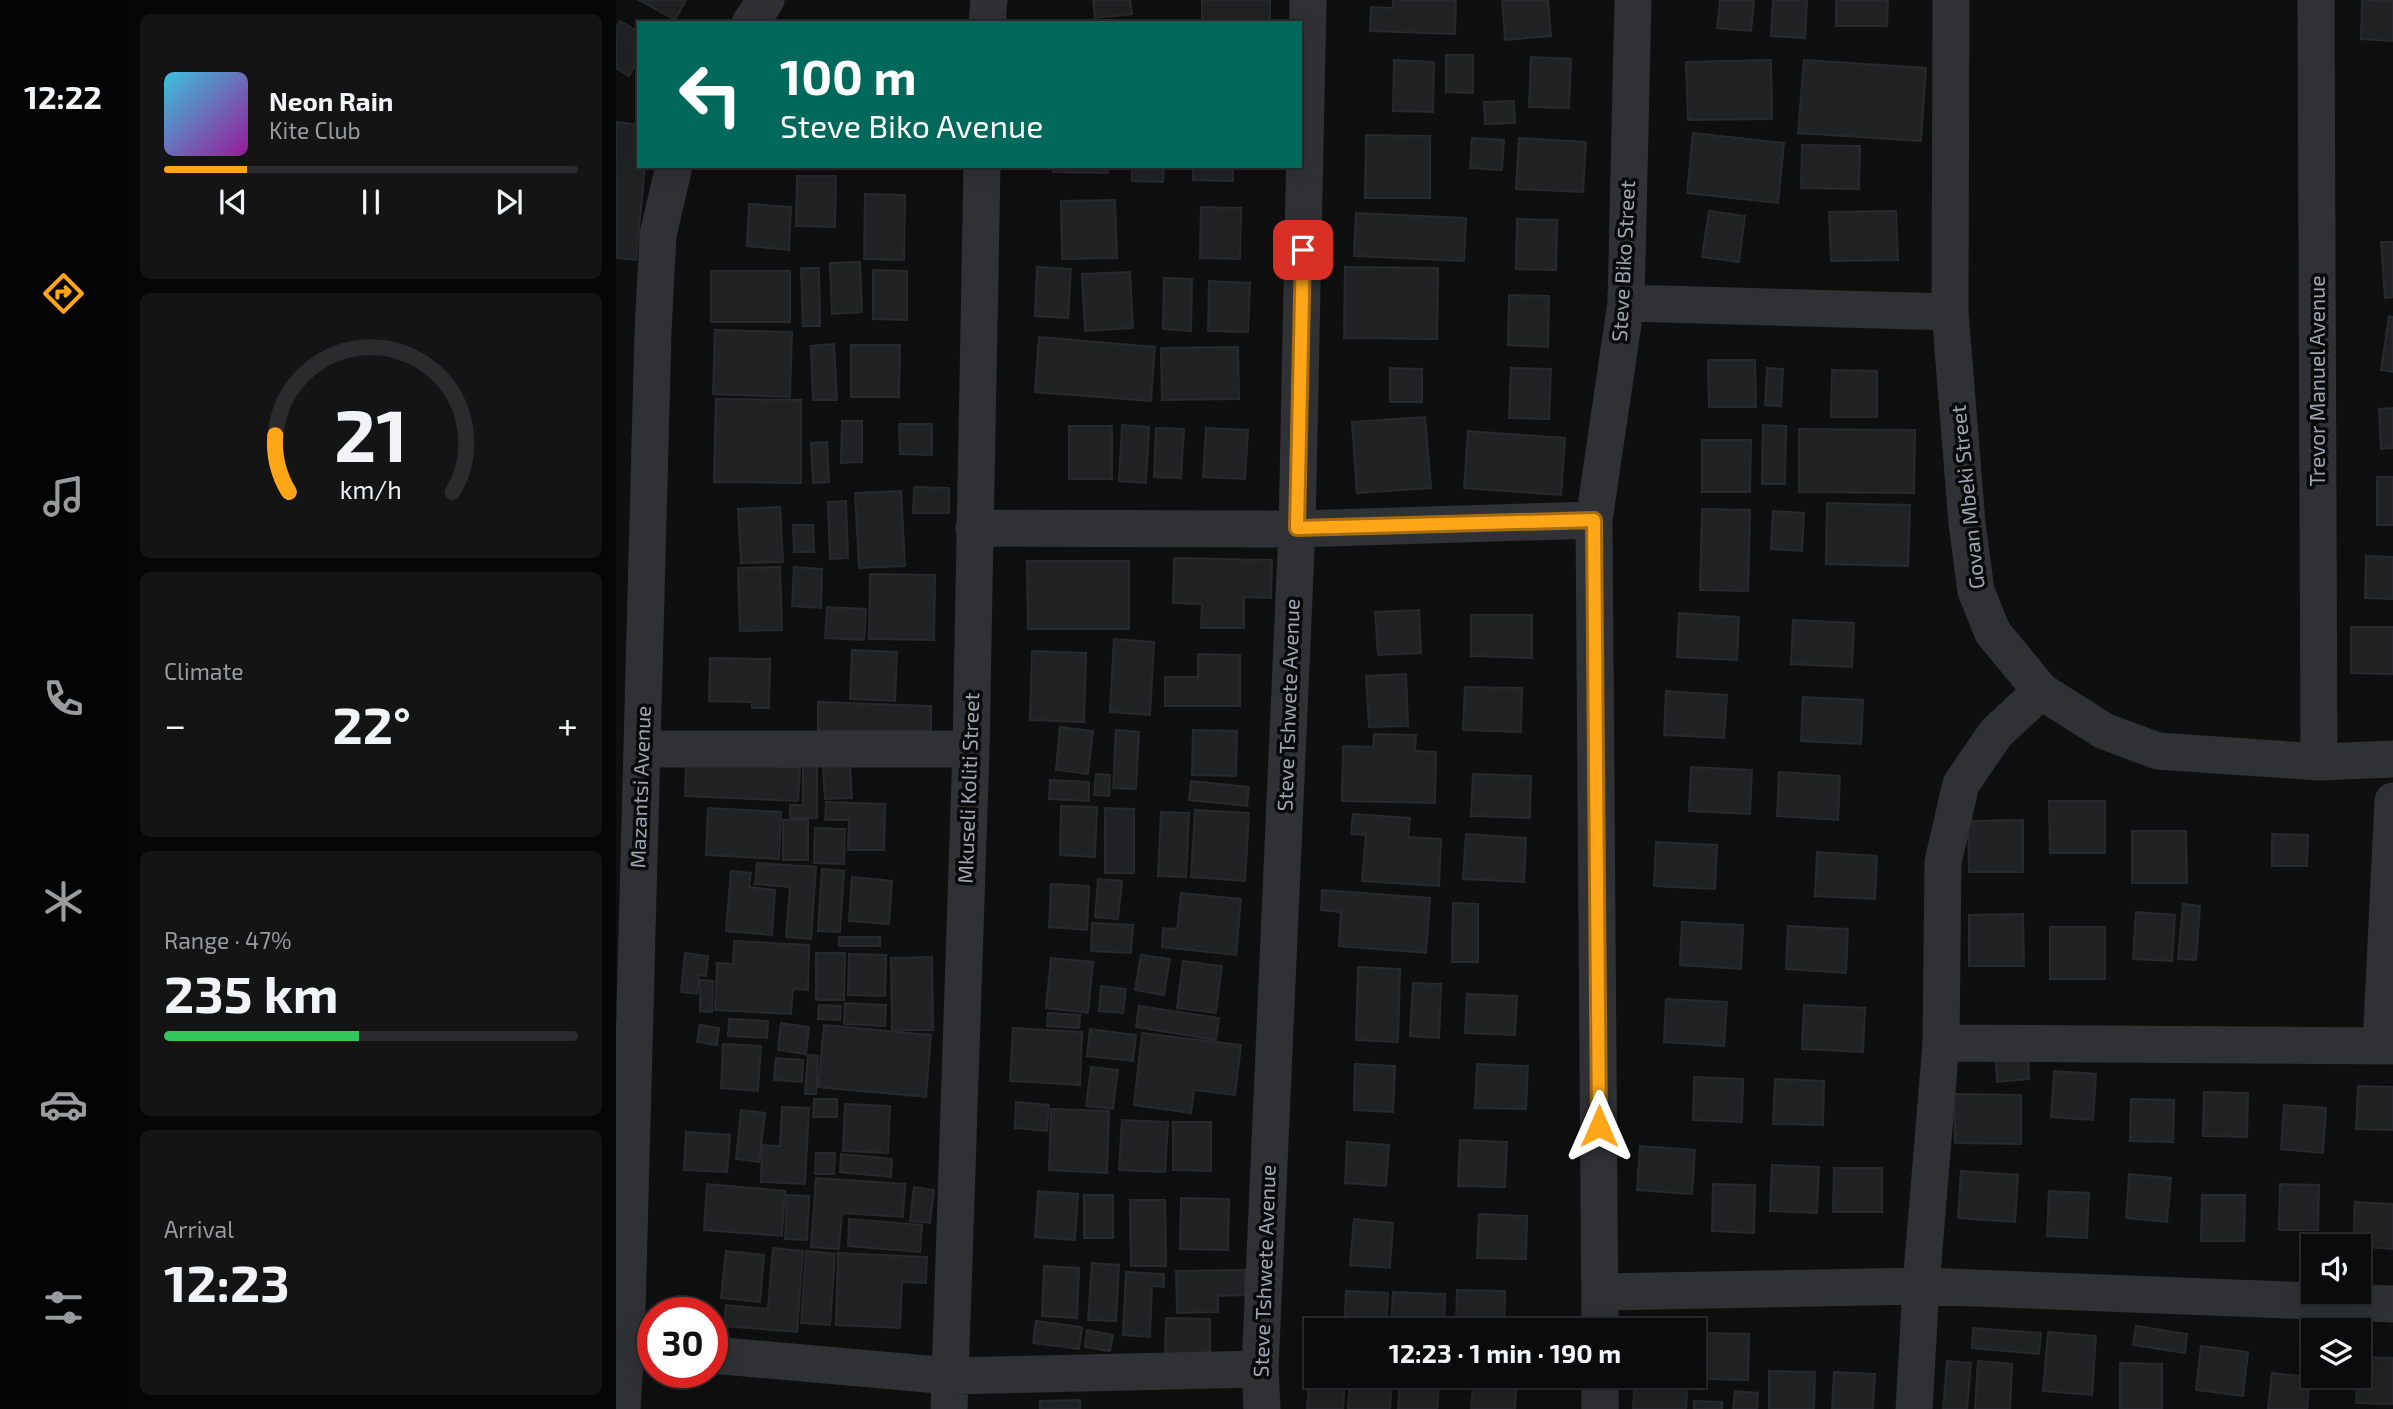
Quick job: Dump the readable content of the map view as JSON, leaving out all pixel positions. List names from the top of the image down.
{
  "streets": {
    "street": [
      "Steve Biko Street",
      "Trevor Manuel Avenue",
      "Govan Mbeki Street",
      "Steve Tshwete Avenue",
      "Mazantsi Avenue",
      "Mkuseli Koliti Street"
    ]
  },
  "crossings": [
    ["Trevor Manuel Avenue", "Govan Mbeki Street"]
  ],
  "page": {
    "tabs": "12:22",
    "turn": ["100 m", "Steve Biko Avenue"],
    "song": ["Neon Rain", "Kite Club"],
    "tile": [
      "Climate",
      ["Range · 47%", "235 km"],
      ["Arrival", "12:23"]
    ],
    "heat": ["−", "22°", "+"],
    "limit": "30",
    "trip": "12:23 · 1 min · 190 m",
    "gauge": ["21", "km/h"]
  }
}
